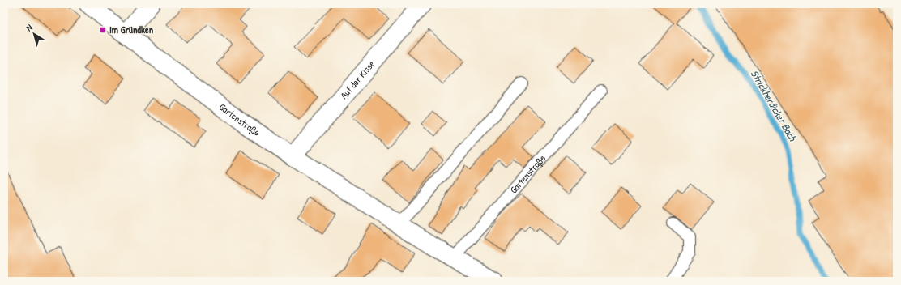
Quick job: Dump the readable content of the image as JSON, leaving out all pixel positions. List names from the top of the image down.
{
  "streets": {
    "street": ["Auf der Kisse", "Gartenstraße"]
  },
  "crossings": [
    ["Auf der Kisse", "Gartenstraße"]
  ],
  "water": ["Strickherdicker Bach"],
  "places": {
    "transit": ["Im Gründken"]
  },
  "north": "top left"
}
